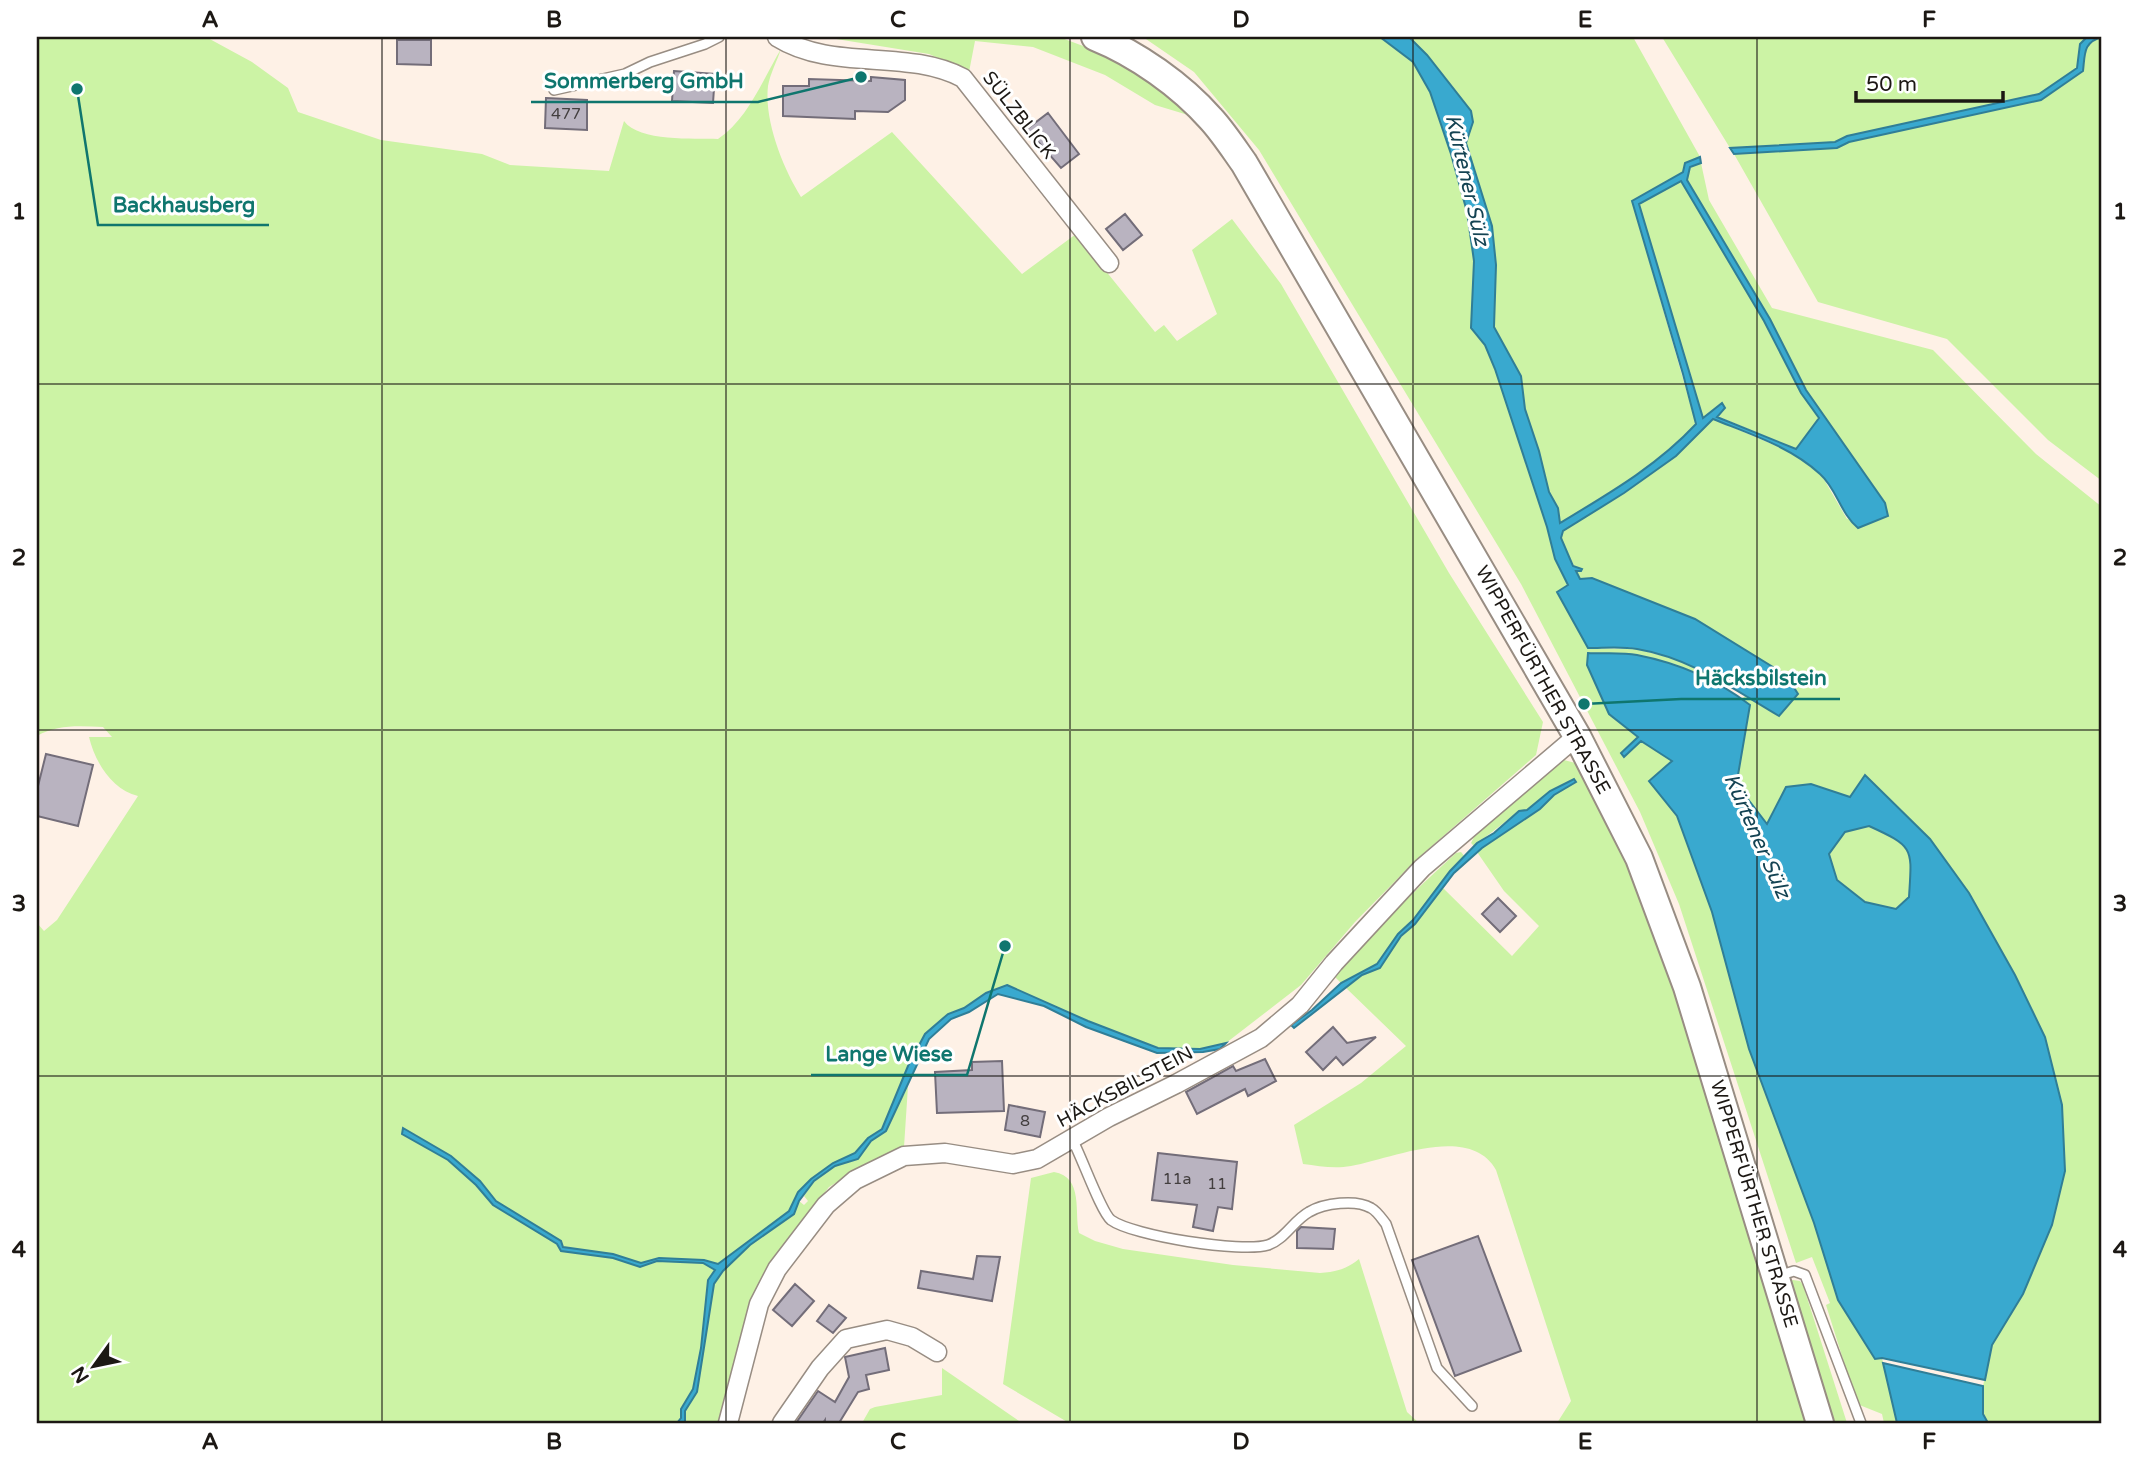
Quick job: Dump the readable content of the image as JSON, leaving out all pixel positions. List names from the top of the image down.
{
  "streets": {
    "main road": ["WIPPERFÜRTHER STRASSE"],
    "street": ["SÜLZBLICK", "HÄCKSBILSTEIN"]
  },
  "crossings": [
    ["WIPPERFÜRTHER STRASSE", "HÄCKSBILSTEIN"]
  ],
  "water": ["Kürtener Sülz"],
  "places": [
    "Sommerberg GmbH",
    "Backhausberg",
    "Häcksbilstein",
    "Lange Wiese"
  ],
  "house_numbers": [
    "477",
    "8",
    "11a",
    "11"
  ],
  "scale_bar": "50 m",
  "north": "bottom left",
  "grid": {
    "columns": [
      "A",
      "B",
      "C",
      "D",
      "E",
      "F"
    ],
    "rows": [
      "1",
      "2",
      "3",
      "4"
    ]
  }
}
